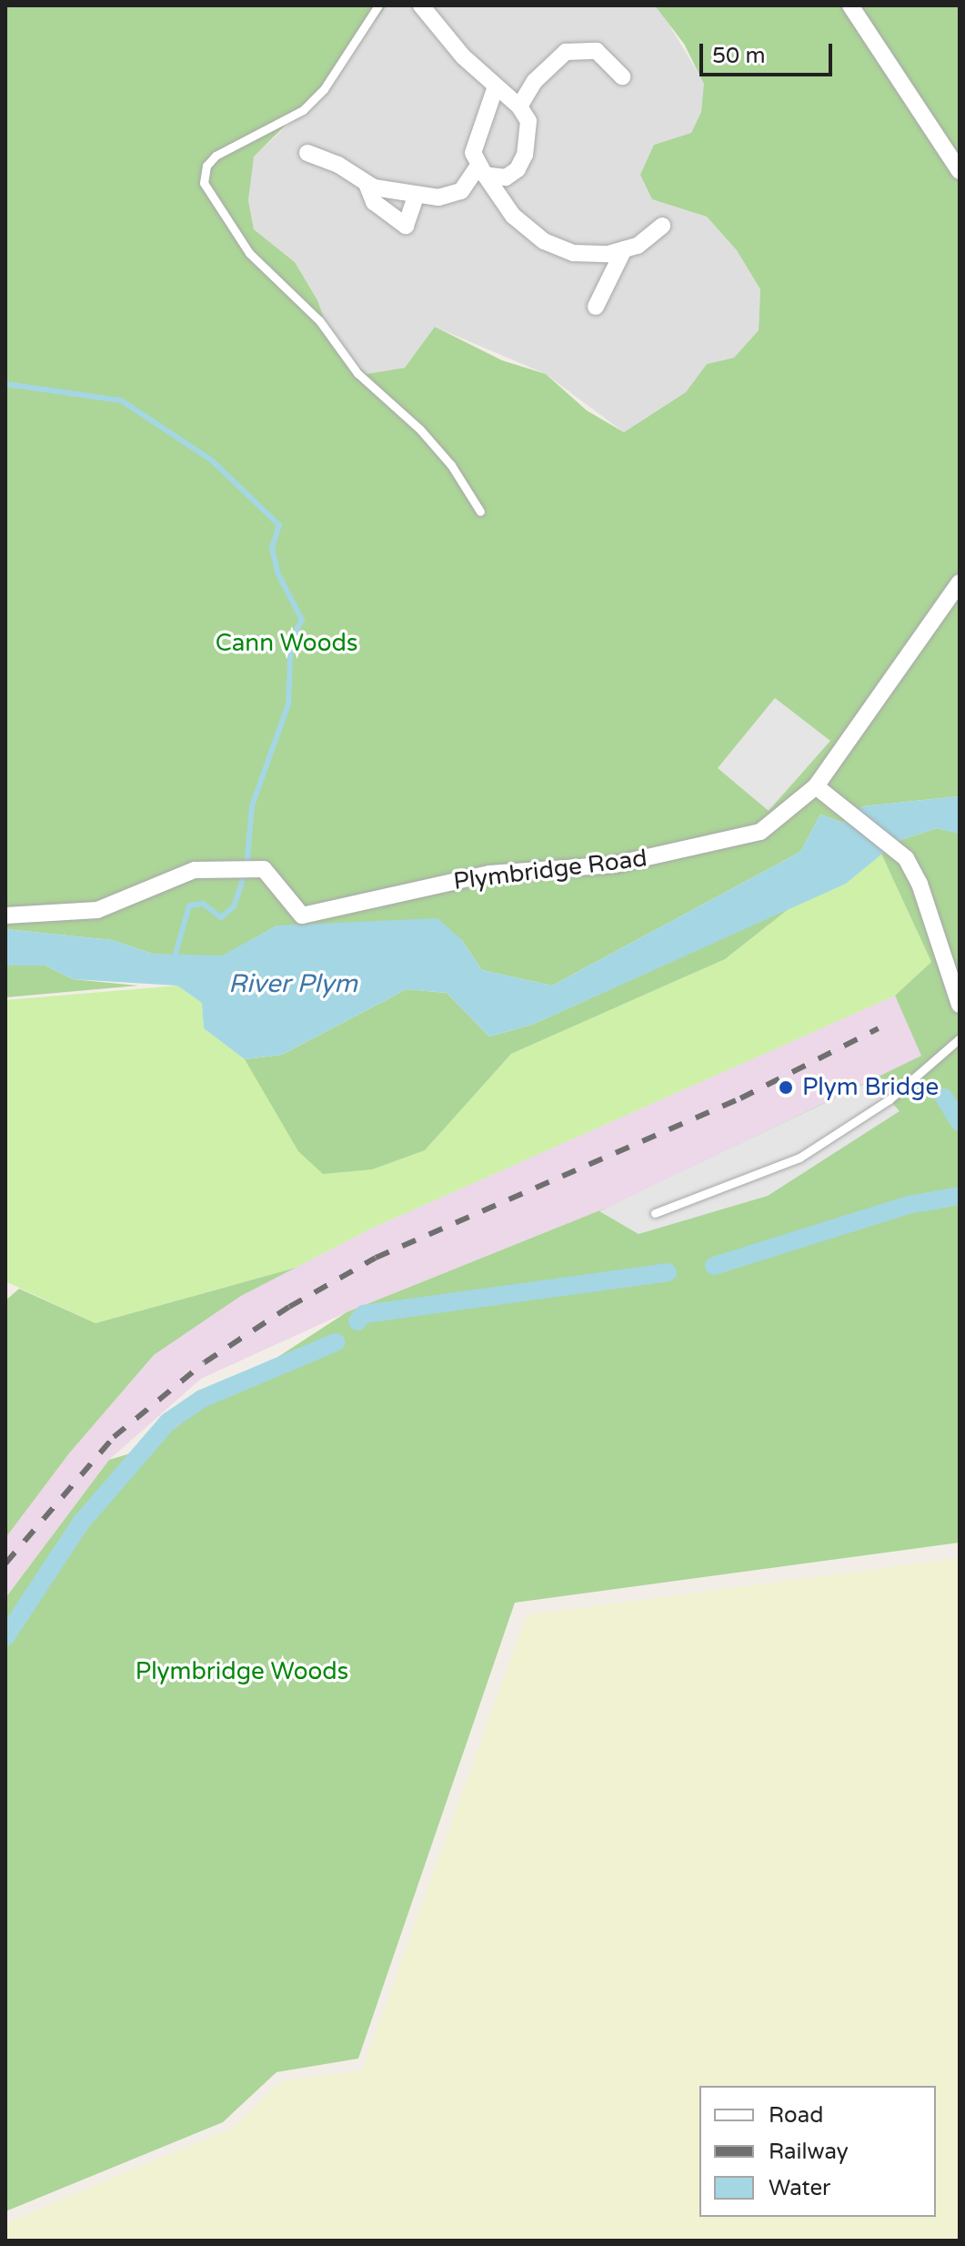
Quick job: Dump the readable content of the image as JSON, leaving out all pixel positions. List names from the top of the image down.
{
  "streets": {
    "street": ["Plymbridge Road"]
  },
  "water": ["River Plym"],
  "parks": ["Cann Woods", "Plymbridge Woods"],
  "places": ["Plym Bridge"],
  "legend": ["Road", "Railway", "Water"],
  "scale_bar": "50 m"
}
